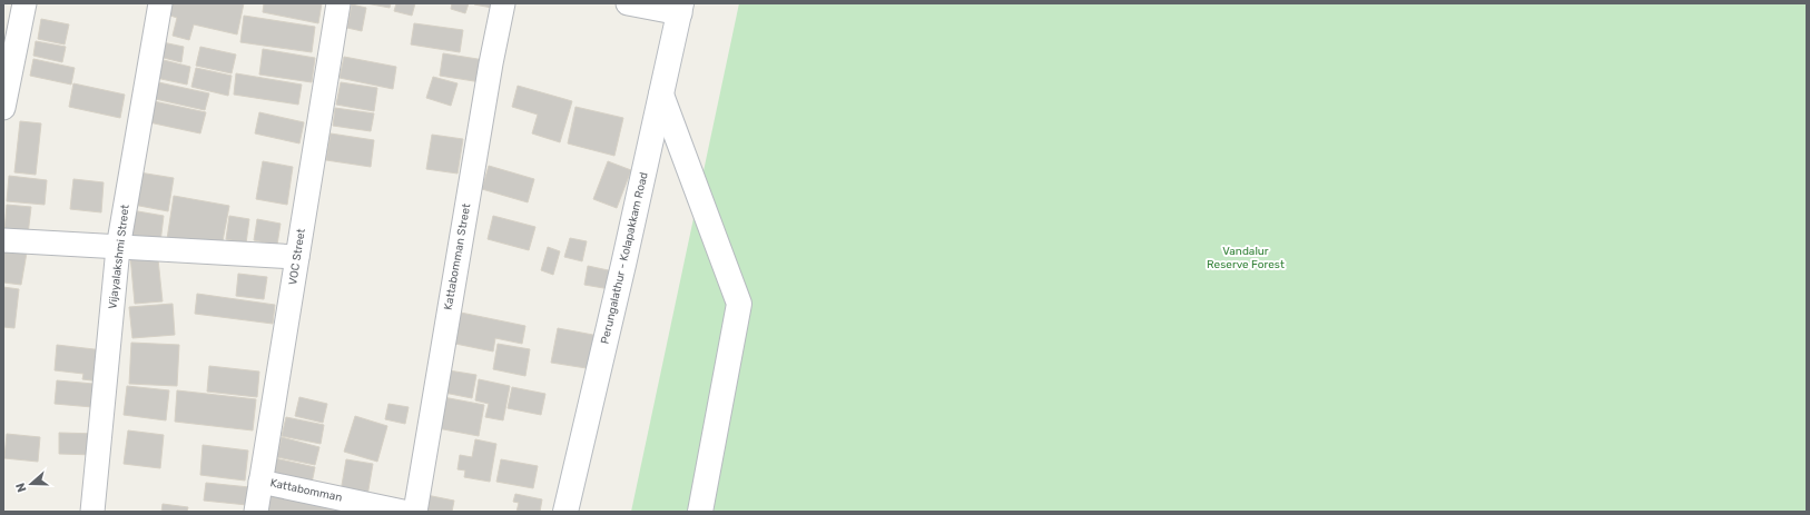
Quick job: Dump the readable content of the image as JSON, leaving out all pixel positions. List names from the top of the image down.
{
  "streets": {
    "main road": ["Perungalathur - Kolapakkam Road"],
    "street": [
      "Vijayalakshmi Street",
      "VOC Street",
      "Kattabomman Street",
      "Kattabomman"
    ]
  },
  "crossings": [
    ["VOC Street", "Kattabomman"]
  ],
  "parks": ["Vandalur Reserve Forest"],
  "north": "left"
}
